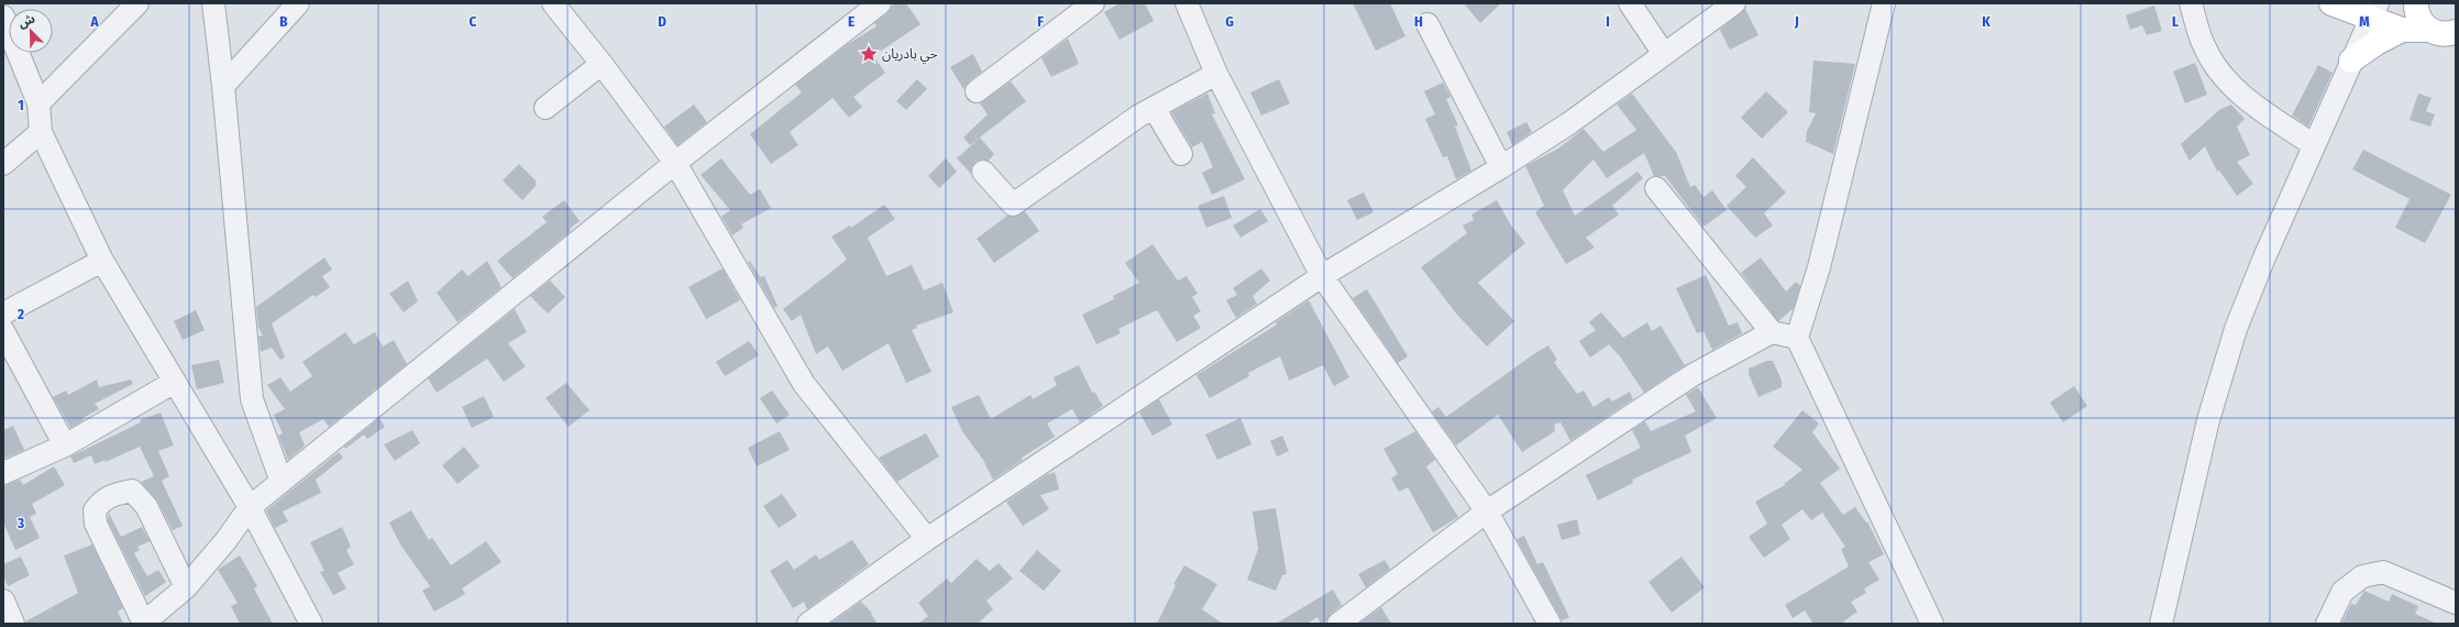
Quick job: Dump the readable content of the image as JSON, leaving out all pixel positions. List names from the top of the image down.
{
  "places": {
    "place": ["حي بادريان"]
  },
  "north": "top left",
  "grid": {
    "columns": [
      "A",
      "B",
      "C",
      "D",
      "E",
      "F",
      "G",
      "H",
      "I",
      "J",
      "K",
      "L",
      "M"
    ],
    "rows": ["1", "2", "3"]
  }
}
